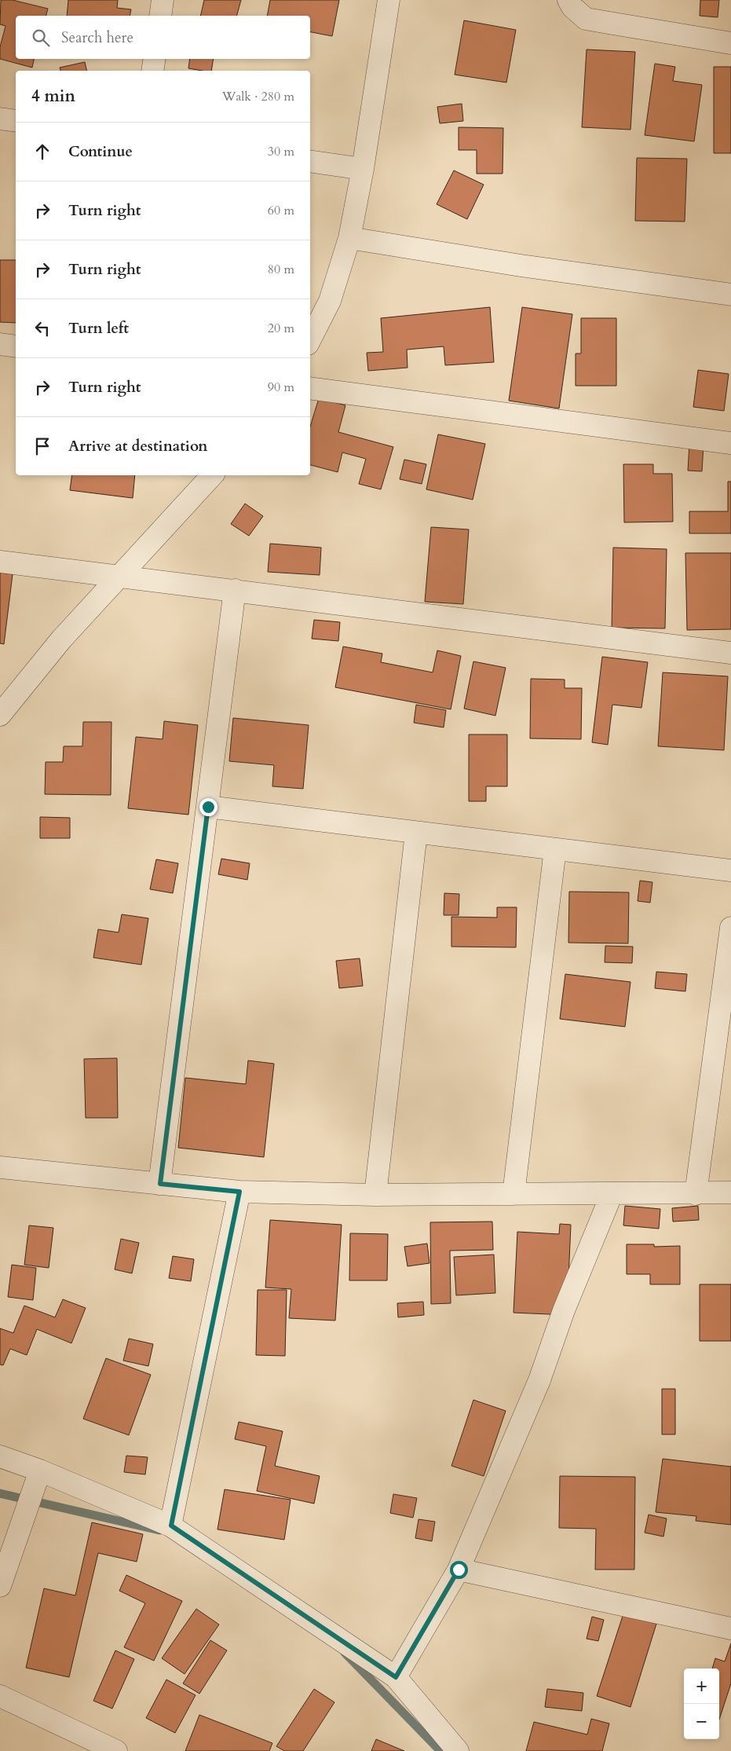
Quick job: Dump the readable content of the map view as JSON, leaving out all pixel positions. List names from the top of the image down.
{
  "page": {
    "search": "Search here",
    "heading": ["4 min", "Walk · 280 m"],
    "list": [
      ["Continue", "30 m"],
      ["Turn right", "60 m"],
      ["Turn right", "80 m"],
      ["Turn left", "20 m"],
      ["Turn right", "90 m"],
      "Arrive at destination"
    ],
    "map_buttons": ["+", "−"]
  }
}
